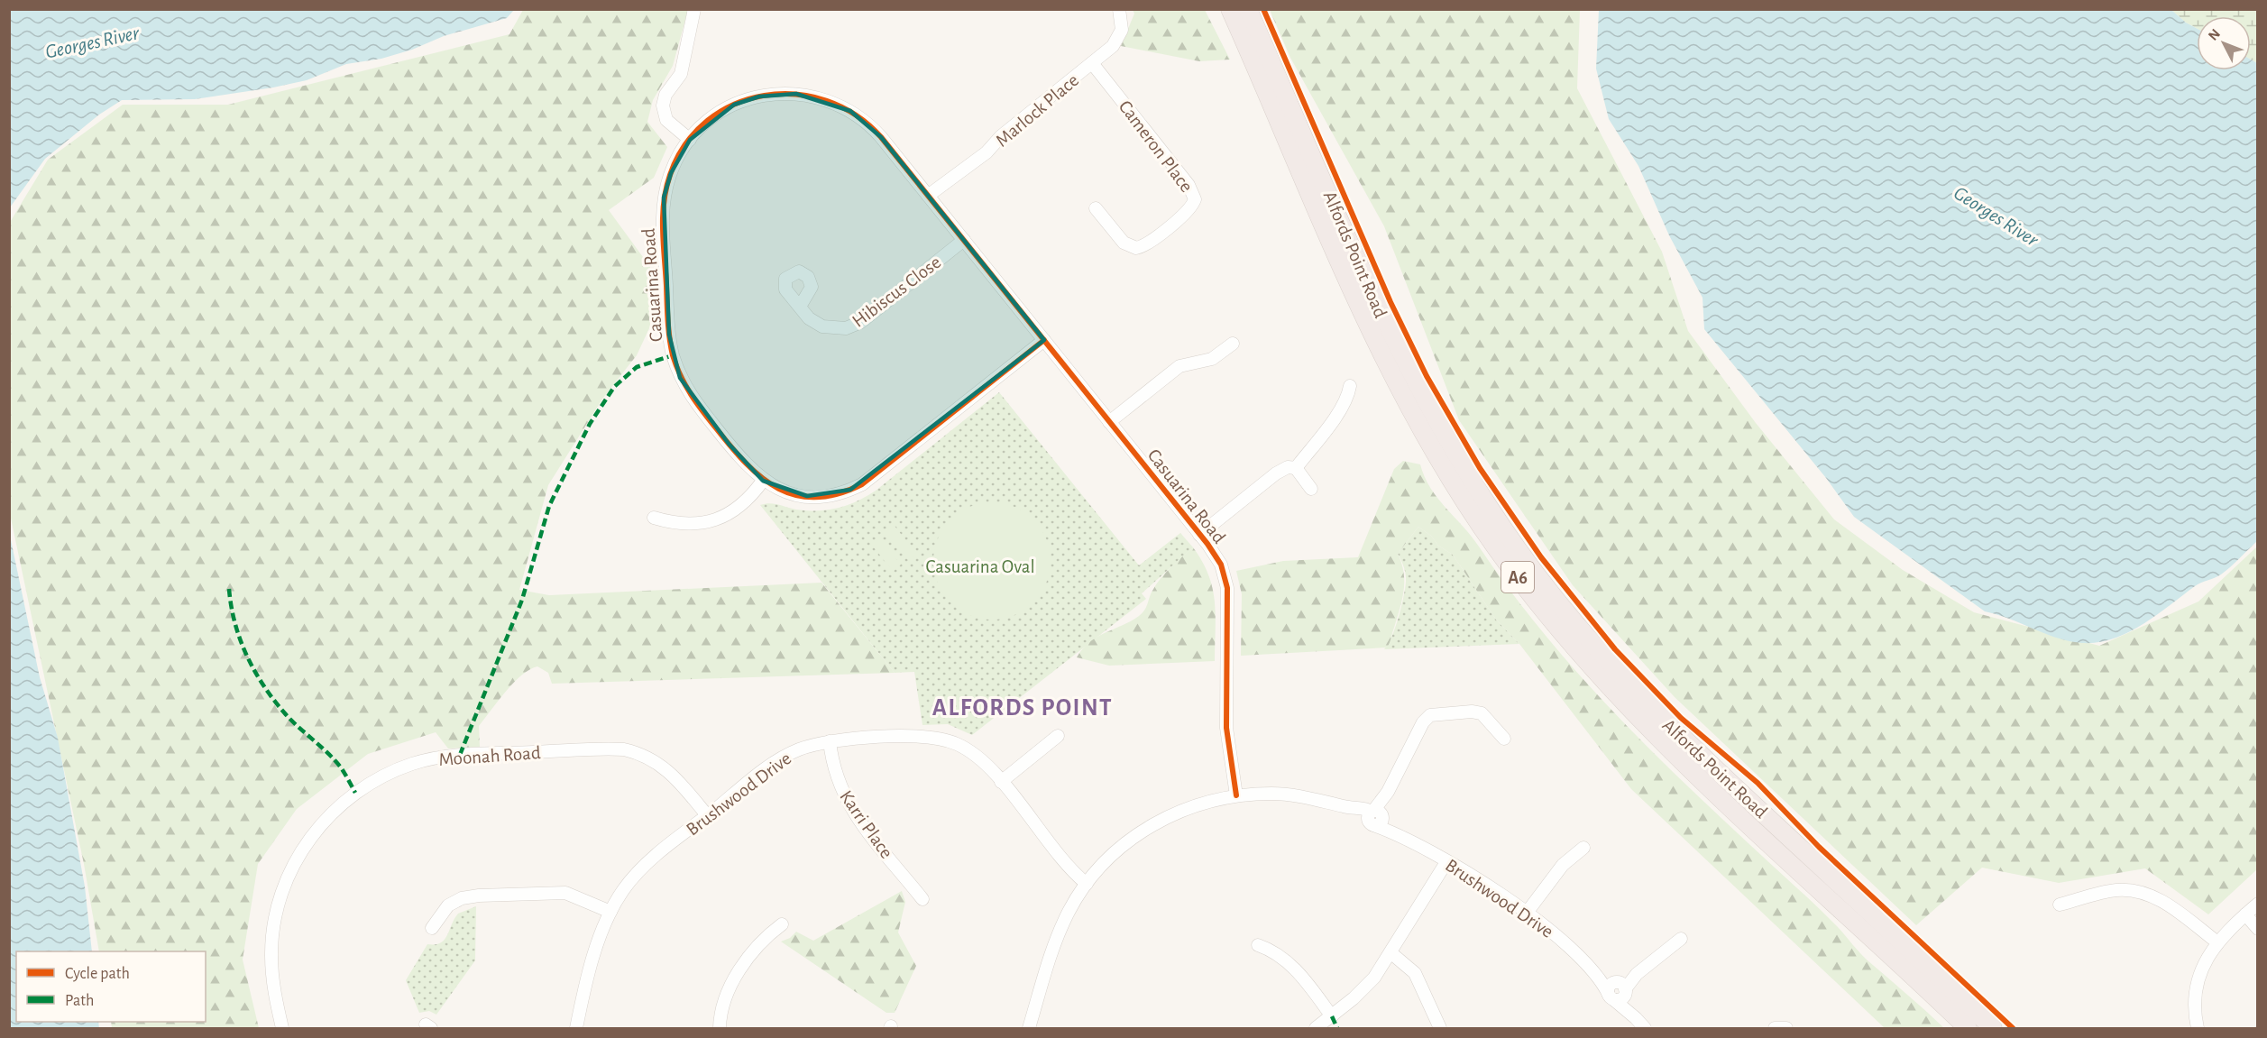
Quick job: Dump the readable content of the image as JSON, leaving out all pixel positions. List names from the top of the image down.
{
  "streets": {
    "highway": ["Alfords Point Road", "A6"],
    "street": [
      "Marlock Place",
      "Cameron Place",
      "Casuarina Road",
      "Hibiscus Close",
      "Moonah Road",
      "Brushwood Drive",
      "Karri Place"
    ]
  },
  "crossings": [
    ["Marlock Place", "Cameron Place"],
    ["Marlock Place", "Casuarina Road"],
    ["Casuarina Road", "Hibiscus Close"],
    ["Casuarina Road", "Brushwood Drive"],
    ["Moonah Road", "Brushwood Drive"],
    ["Brushwood Drive", "Karri Place"]
  ],
  "districts": ["ALFORDS POINT"],
  "water": ["Georges River"],
  "parks": ["Casuarina Oval"],
  "legend": ["Cycle path", "Path"],
  "north": "top left"
}
